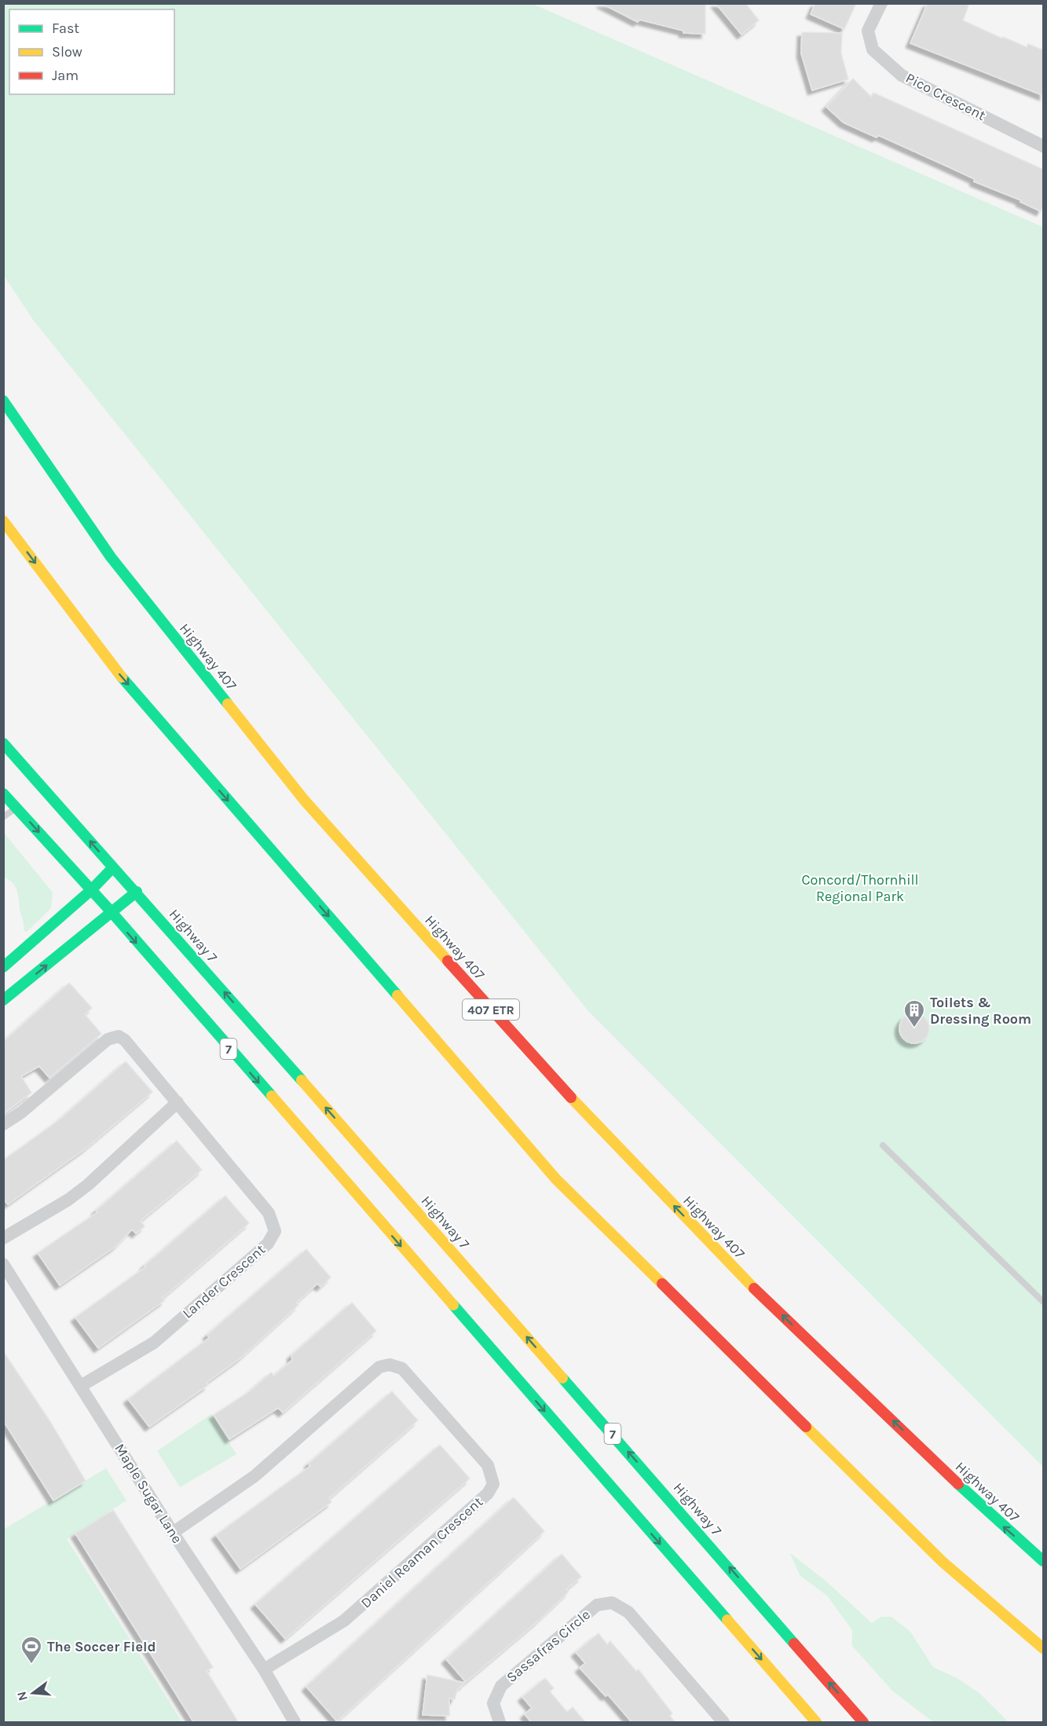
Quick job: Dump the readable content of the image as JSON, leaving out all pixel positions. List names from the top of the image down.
{
  "streets": {
    "main road": [
      "Highway 407",
      "Highway 7",
      "407 ETR",
      "7"
    ],
    "street": [
      "Pico Crescent",
      "Lander Crescent",
      "Maple Sugar Lane",
      "Daniel Reaman Crescent",
      "Sassafras Circle"
    ]
  },
  "crossings": [
    ["Lander Crescent", "Maple Sugar Lane"],
    ["Maple Sugar Lane", "Daniel Reaman Crescent"]
  ],
  "parks": ["Concord/Thornhill Regional Park"],
  "places": {
    "building": ["Toilets & Dressing Room"],
    "sports": ["The Soccer Field"]
  },
  "legend": ["Fast", "Slow", "Jam"],
  "north": "left"
}
